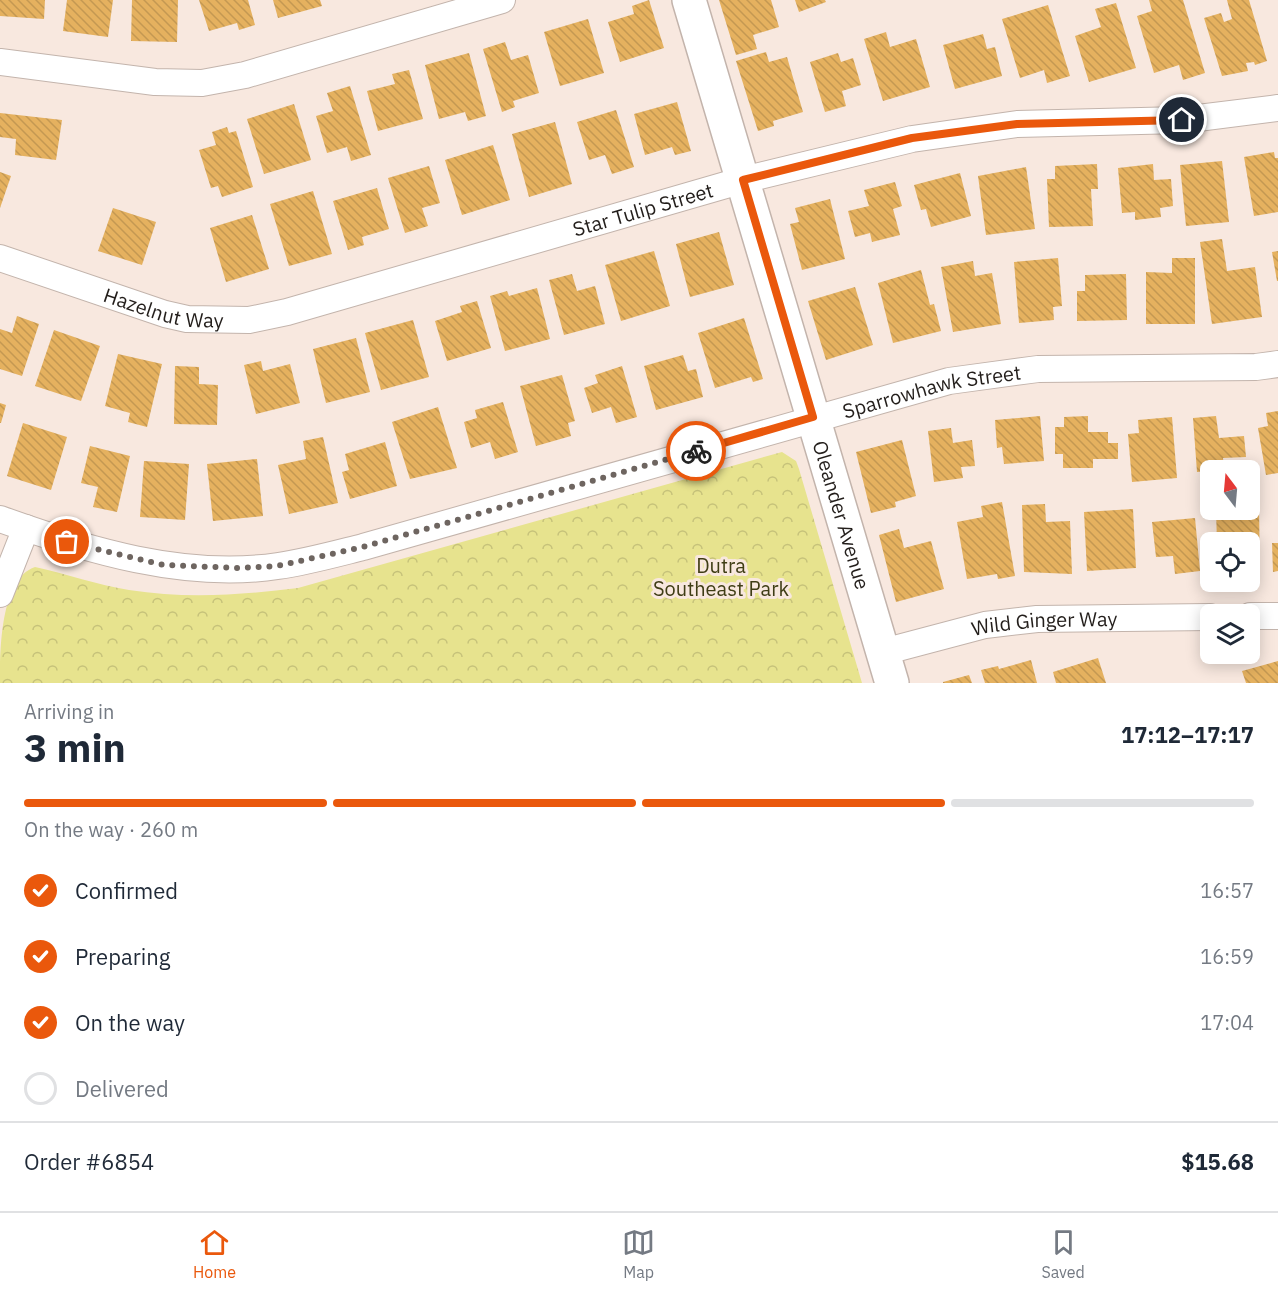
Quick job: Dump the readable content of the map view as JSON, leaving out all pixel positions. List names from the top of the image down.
{
  "streets": {
    "street": [
      "Star Tulip Street",
      "Hazelnut Way",
      "Sparrowhawk Street",
      "Oleander Avenue",
      "Wild Ginger Way"
    ]
  },
  "crossings": [
    ["Star Tulip Street", "Hazelnut Way"],
    ["Star Tulip Street", "Oleander Avenue"],
    ["Sparrowhawk Street", "Oleander Avenue"],
    ["Oleander Avenue", "Wild Ginger Way"]
  ],
  "parks": ["Dutra Southeast Park"],
  "north": "top",
  "page": {
    "heading": ["3 min", "Arriving in", "17:12–17:17"],
    "panel": ["Order #6854", "$15.68"],
    "bar": "On the way · 260 m",
    "list": [
      ["Confirmed", "16:57"],
      ["Preparing", "16:59"],
      ["On the way", "17:04"],
      "Delivered"
    ],
    "tabs": ["Home", "Map", "Saved"]
  }
}
